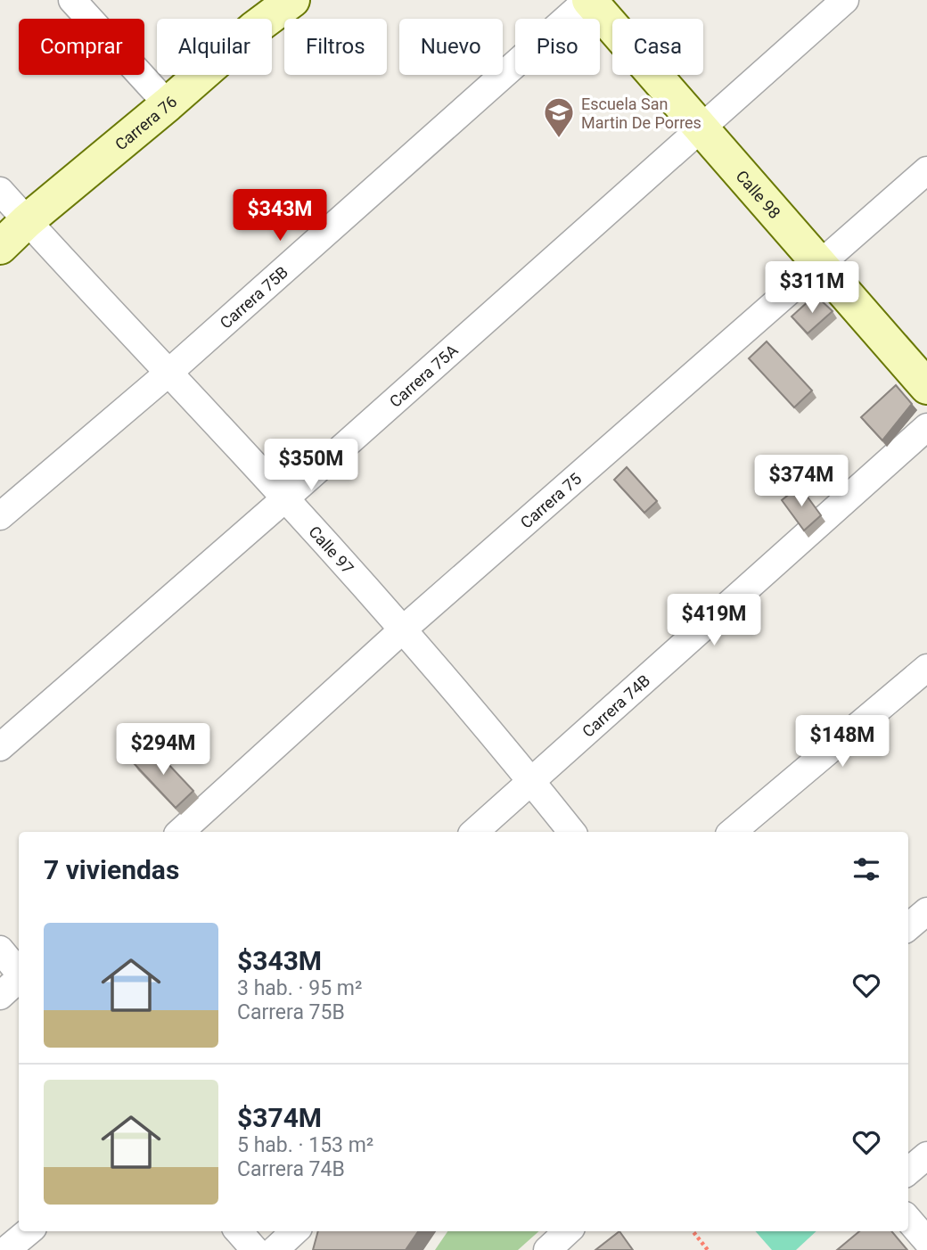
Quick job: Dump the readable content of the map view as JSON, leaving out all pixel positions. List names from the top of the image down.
{
  "streets": {
    "street": [
      "Carrera 76",
      "Calle 98",
      "Carrera 75B",
      "Carrera 75A",
      "Carrera 75",
      "Calle 97",
      "Carrera 74B"
    ]
  },
  "crossings": [
    ["Carrera 76", "Calle 97"],
    ["Calle 98", "Carrera 75B"],
    ["Calle 98", "Carrera 75A"],
    ["Calle 98", "Carrera 75"],
    ["Carrera 75B", "Calle 97"],
    ["Carrera 75A", "Calle 97"],
    ["Carrera 75", "Calle 97"],
    ["Calle 97", "Carrera 74B"]
  ],
  "places": {
    "school or university": ["Escuela San Martin De Porres"]
  },
  "page": {
    "chip": [
      "Comprar",
      "Alquilar",
      "Filtros",
      "Nuevo",
      "Piso",
      "Casa"
    ],
    "price": [
      "$343M",
      "$311M",
      "$350M",
      "$374M",
      "$419M",
      "$148M",
      "$294M"
    ],
    "heading": "7 viviendas",
    "list": [
      {
        "name": "$343M",
        "note": "3 hab. · 95 m² · Carrera 75B"
      },
      {
        "name": "$374M",
        "note": "5 hab. · 153 m² · Carrera 74B"
      }
    ]
  }
}
